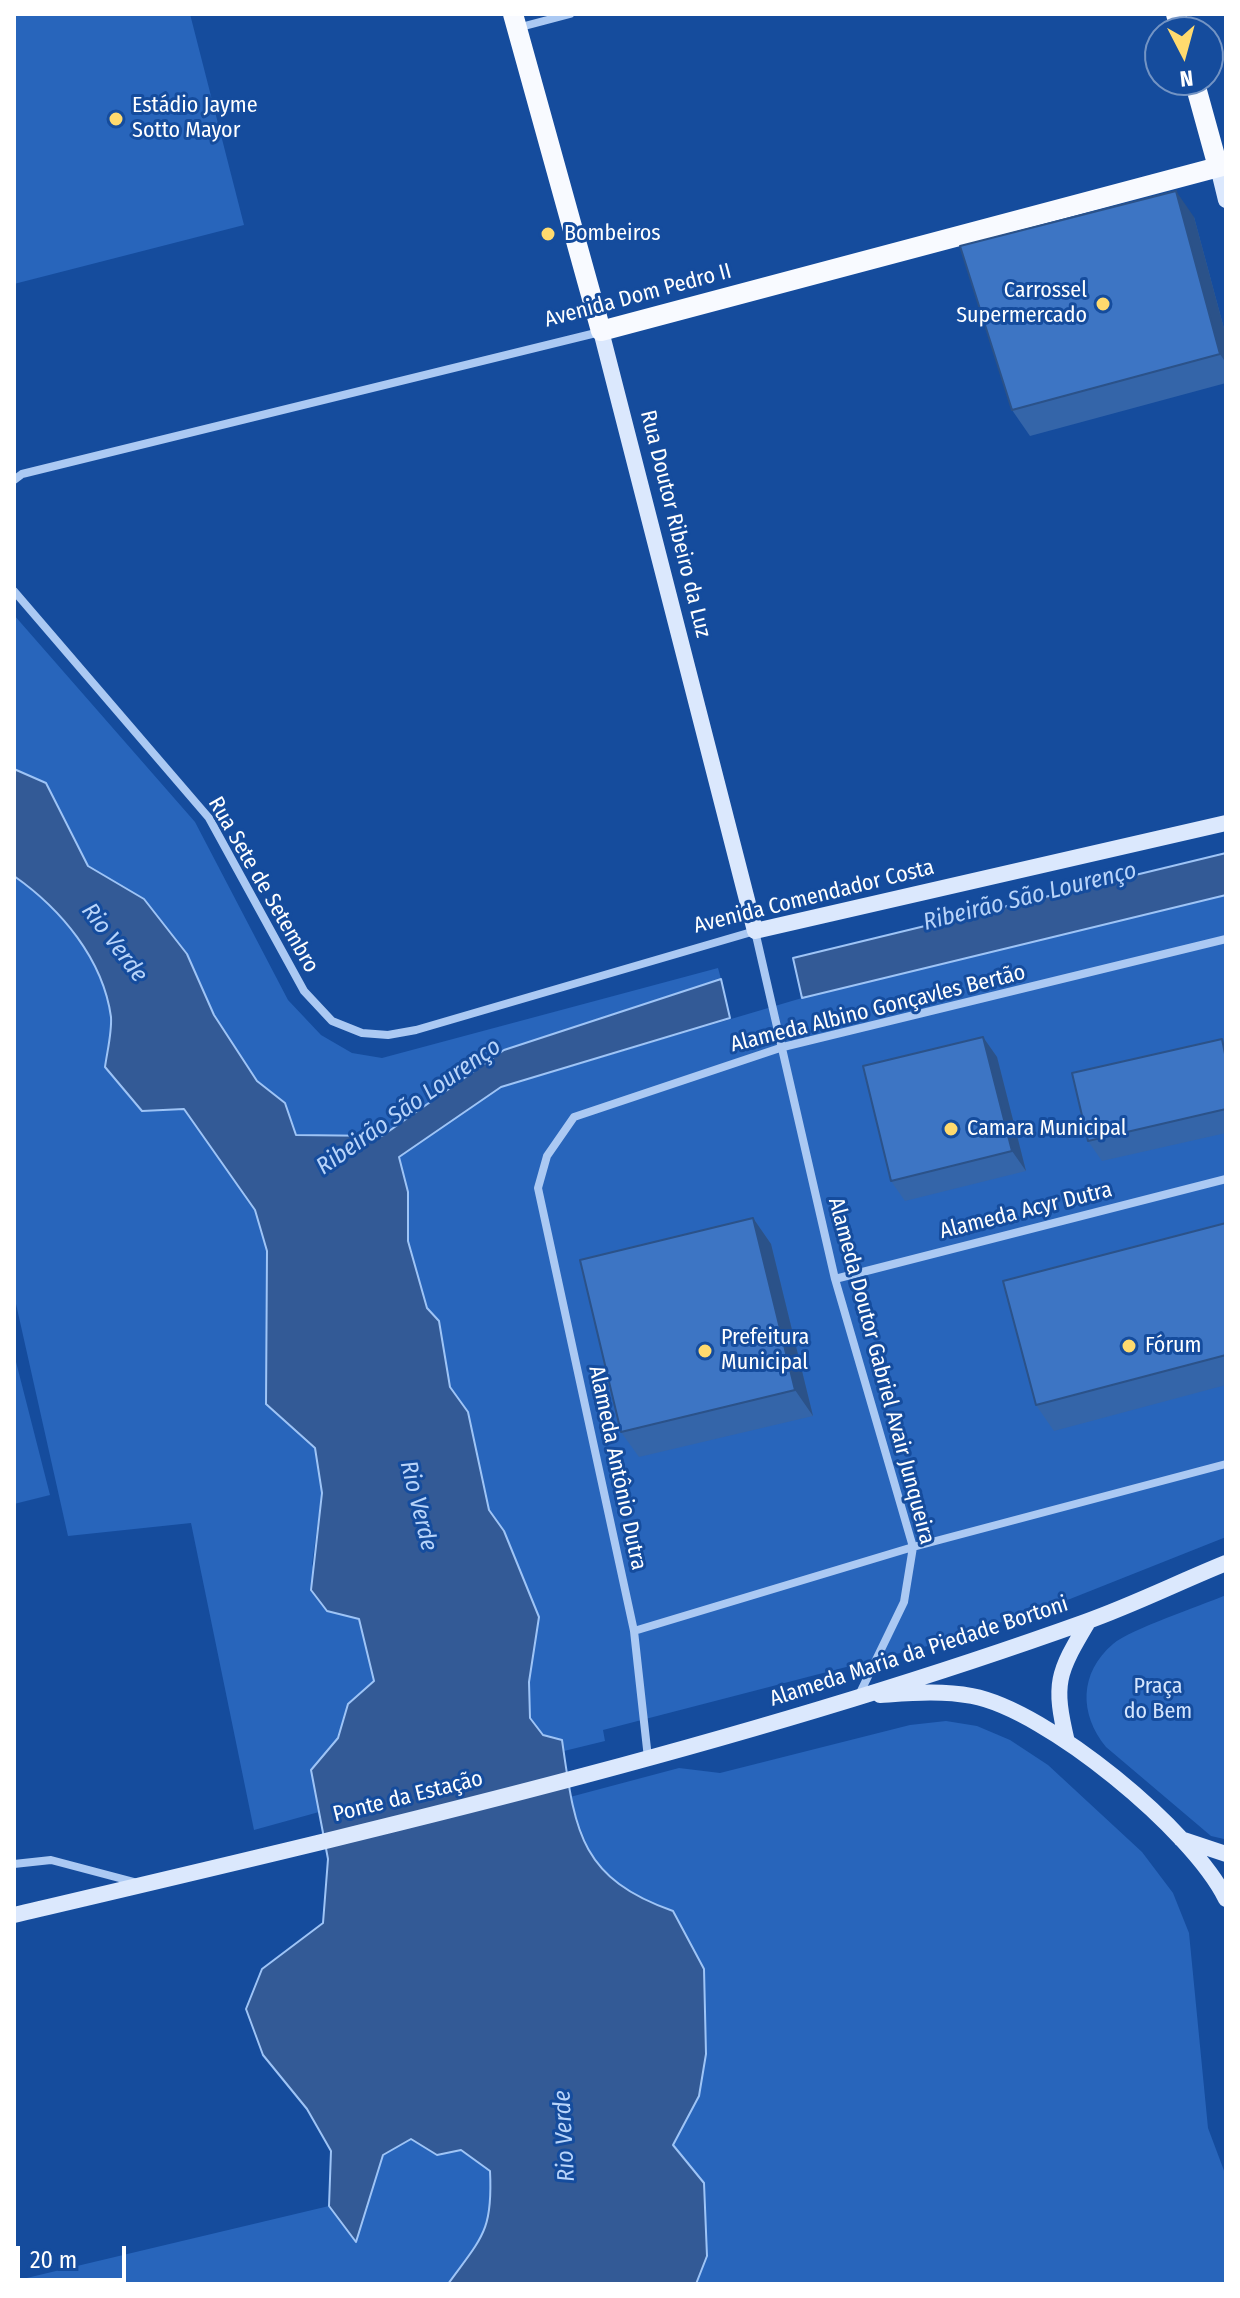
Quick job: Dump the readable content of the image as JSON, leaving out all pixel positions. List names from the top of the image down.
{
  "streets": {
    "main road": [
      "Avenida Dom Pedro II",
      "Rua Doutor Ribeiro da Luz",
      "Avenida Comendador Costa",
      "Alameda Maria da Piedade Bortoni",
      "Ponte da Estação"
    ],
    "street": [
      "Rua Sete de Setembro",
      "Alameda Albino Gonçavles Bertão",
      "Alameda Acyr Dutra",
      "Alameda Doutor Gabriel Avair Junqueira",
      "Alameda Antônio Dutra"
    ]
  },
  "crossings": [
    ["Avenida Dom Pedro II", "Rua Doutor Ribeiro da Luz"],
    ["Rua Doutor Ribeiro da Luz", "Avenida Comendador Costa"],
    ["Rua Doutor Ribeiro da Luz", "Alameda Albino Gonçavles Bertão"],
    ["Rua Doutor Ribeiro da Luz", "Alameda Doutor Gabriel Avair Junqueira"],
    ["Rua Sete de Setembro", "Avenida Comendador Costa"],
    ["Alameda Albino Gonçavles Bertão", "Alameda Doutor Gabriel Avair Junqueira"],
    ["Alameda Albino Gonçavles Bertão", "Alameda Antônio Dutra"],
    ["Alameda Acyr Dutra", "Alameda Doutor Gabriel Avair Junqueira"],
    ["Alameda Doutor Gabriel Avair Junqueira", "Alameda Maria da Piedade Bortoni"],
    ["Alameda Antônio Dutra", "Alameda Maria da Piedade Bortoni"],
    ["Alameda Maria da Piedade Bortoni", "Ponte da Estação"]
  ],
  "water": ["Ribeirão São Lourenço", "Rio Verde"],
  "parks": ["Praça do Bem"],
  "places": [
    "Estádio Jayme Sotto Mayor",
    "Bombeiros",
    "Carrossel Supermercado",
    "Camara Municipal",
    "Fórum",
    "Prefeitura Municipal"
  ],
  "scale_bar": "20 m",
  "north": "bottom"
}
